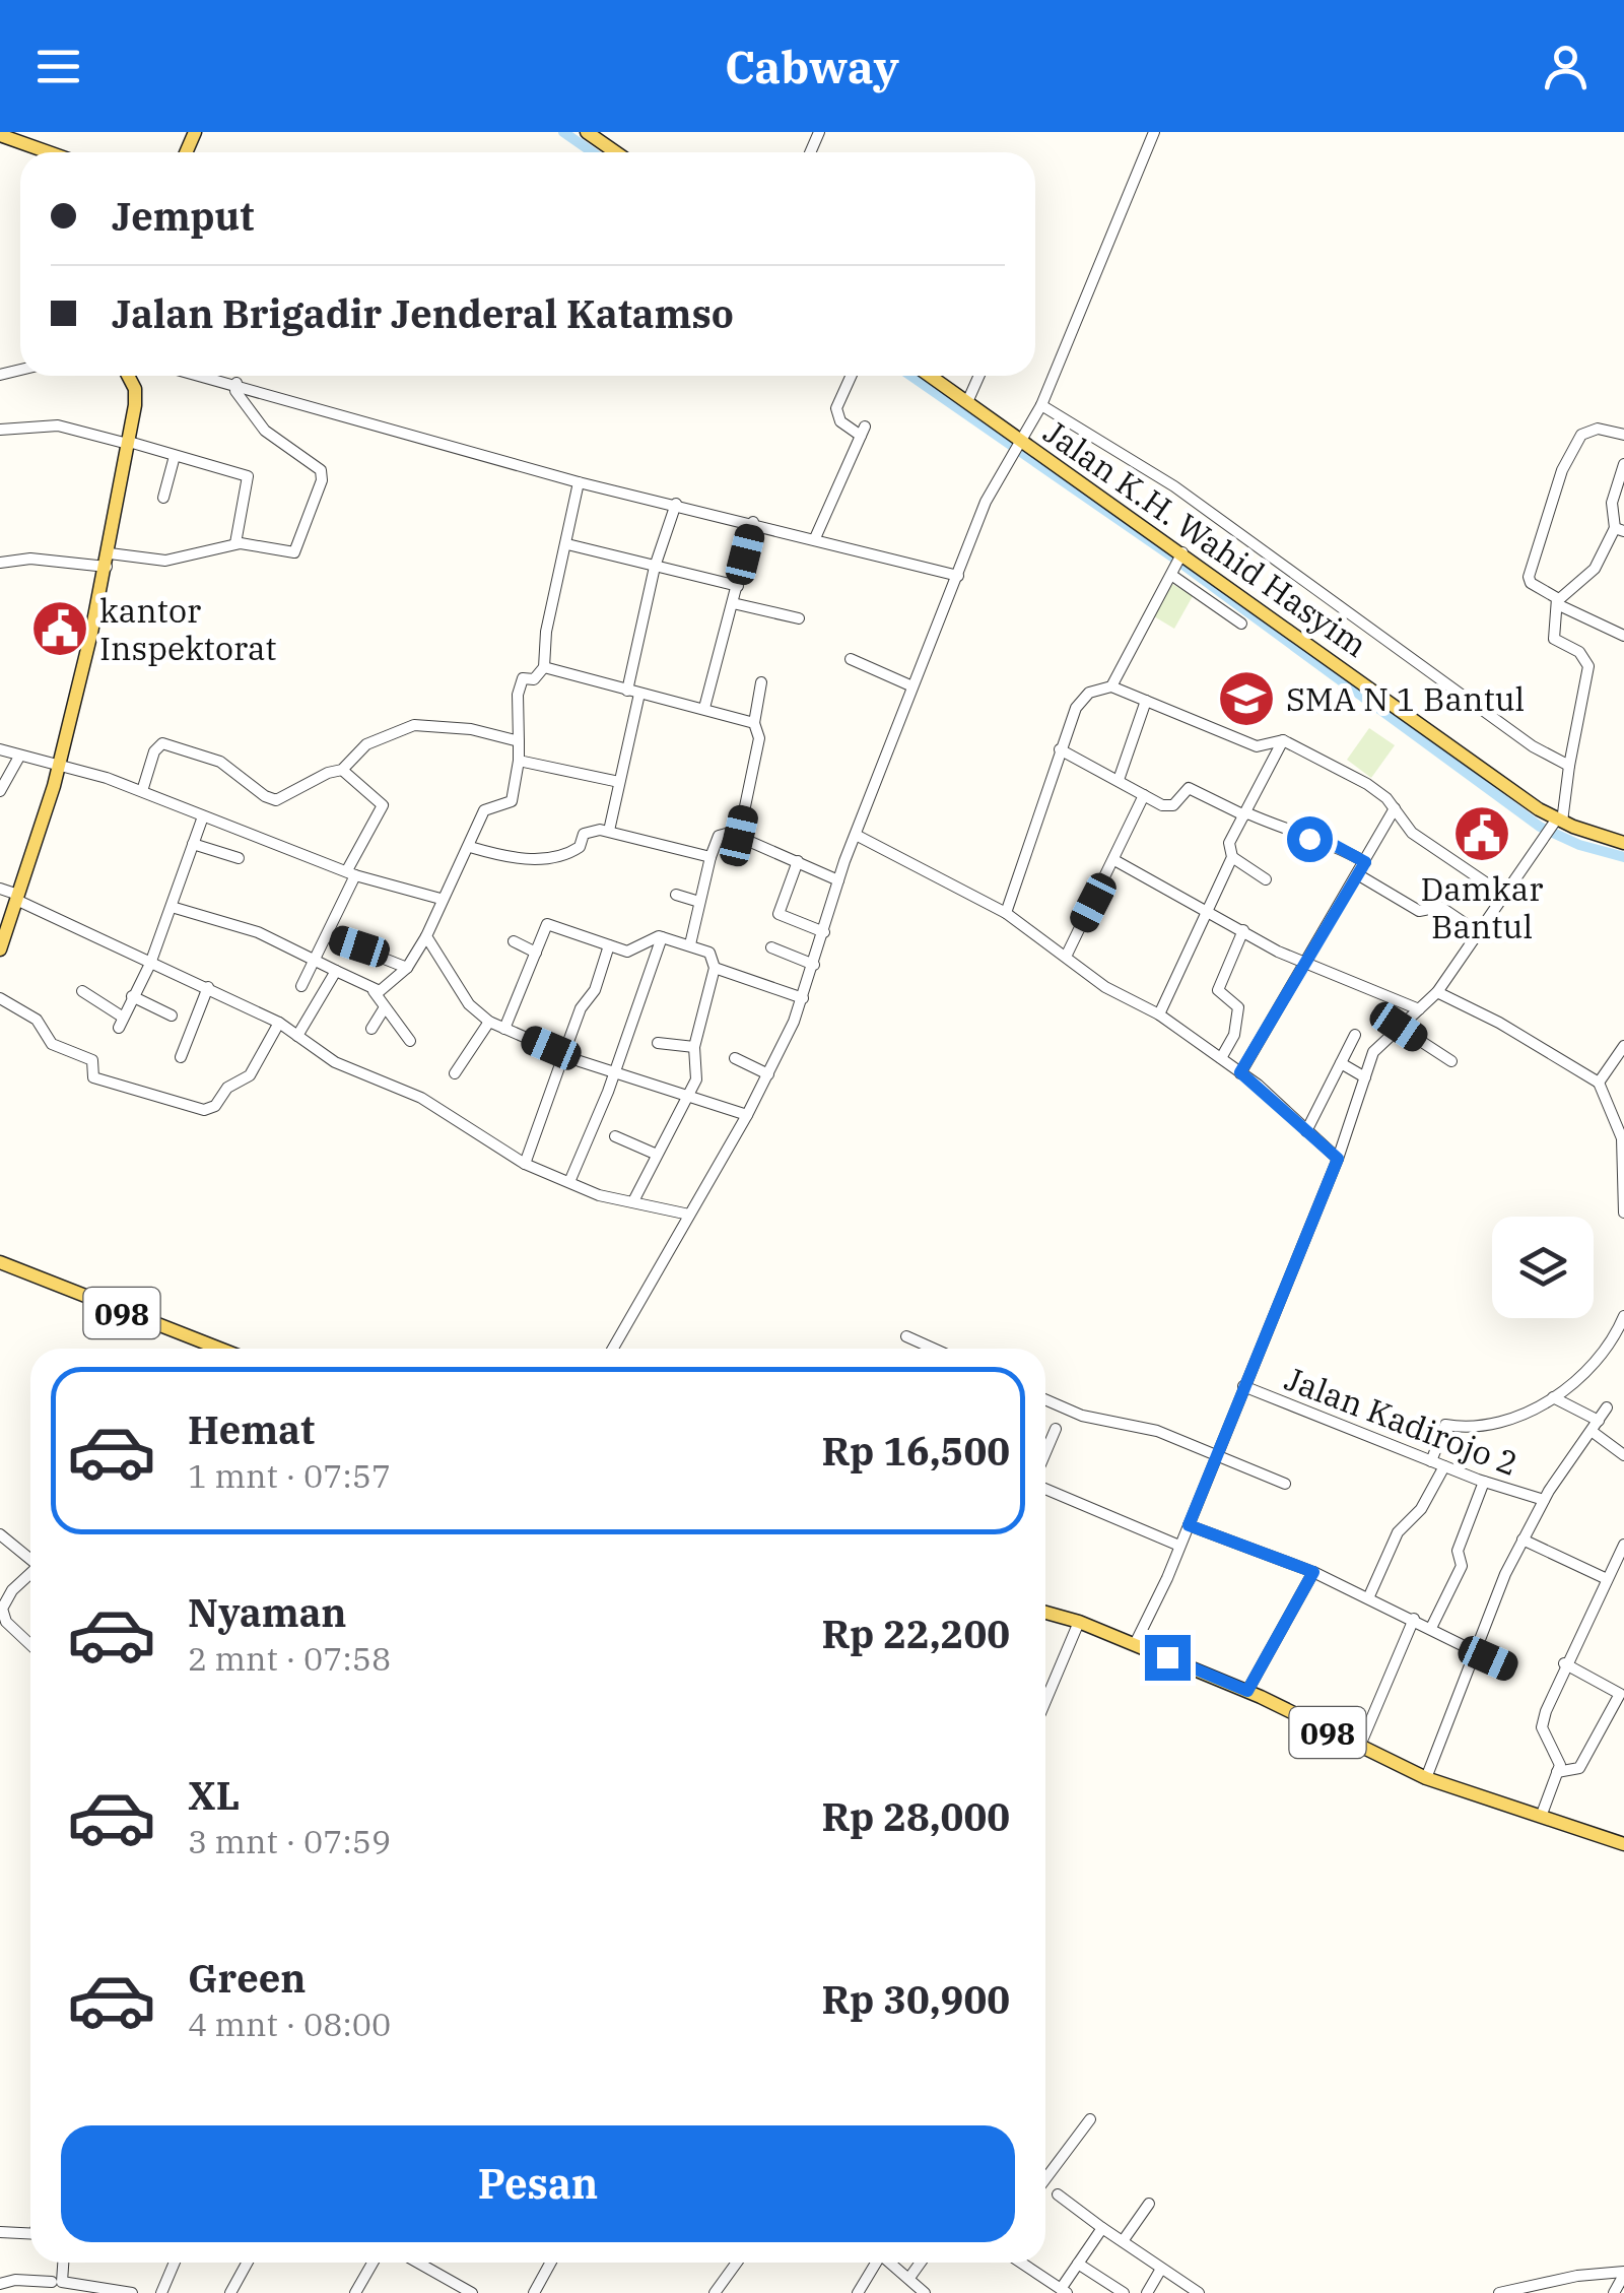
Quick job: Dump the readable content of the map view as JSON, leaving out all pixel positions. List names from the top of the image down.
{
  "streets": {
    "main road": ["Jalan K.H. Wahid Hasyim", "098"],
    "street": ["Jalan Kadirojo 2"]
  },
  "places": {
    "public building": ["kantor Inspektorat", "Damkar Bantul"],
    "school or university": ["SMA N 1 Bantul"]
  },
  "page": {
    "header": "Cabway",
    "banner": ["Jemput", "Jalan Brigadir Jenderal Katamso"],
    "list": [
      {
        "name": "Hemat",
        "note": "1 mnt · 07:57",
        "value": "Rp 16,500"
      },
      {
        "name": "Nyaman",
        "note": "2 mnt · 07:58",
        "value": "Rp 22,200"
      },
      {
        "name": "XL",
        "note": "3 mnt · 07:59",
        "value": "Rp 28,000"
      },
      {
        "name": "Green",
        "note": "4 mnt · 08:00",
        "value": "Rp 30,900"
      }
    ],
    "buttons": "Pesan"
  }
}
